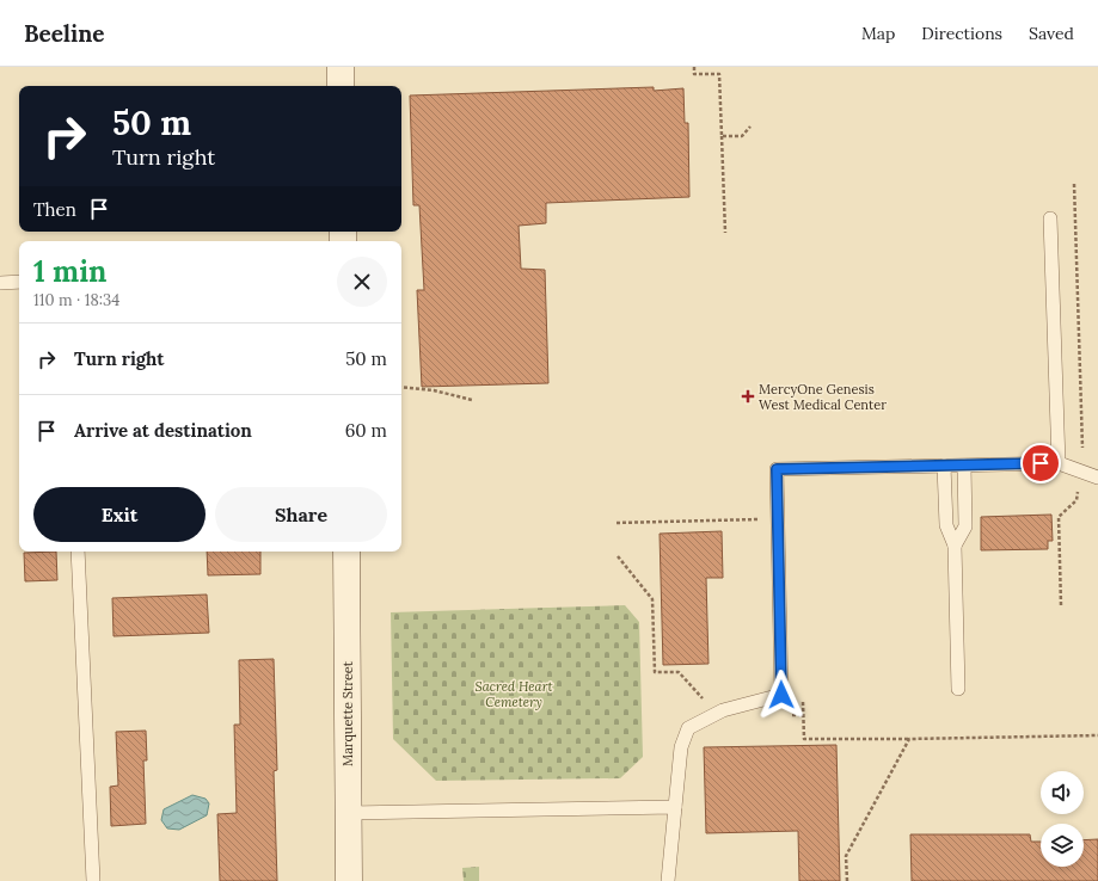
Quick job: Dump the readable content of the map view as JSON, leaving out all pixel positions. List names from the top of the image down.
{
  "streets": {
    "street": ["Marquette Street"]
  },
  "parks": ["Sacred Heart Cemetery"],
  "places": {
    "health": ["MercyOne Genesis West Medical Center"]
  },
  "page": {
    "header": "Beeline",
    "nav": ["Map", "Directions", "Saved"],
    "turn": ["50 m", "Turn right"],
    "then": "Then",
    "heading": ["1 min", "110 m · 18:34"],
    "list": [
      {
        "name": "Turn right",
        "value": "50 m"
      },
      {
        "name": "Arrive at destination",
        "value": "60 m"
      }
    ],
    "buttons": ["Exit", "Share"]
  }
}
